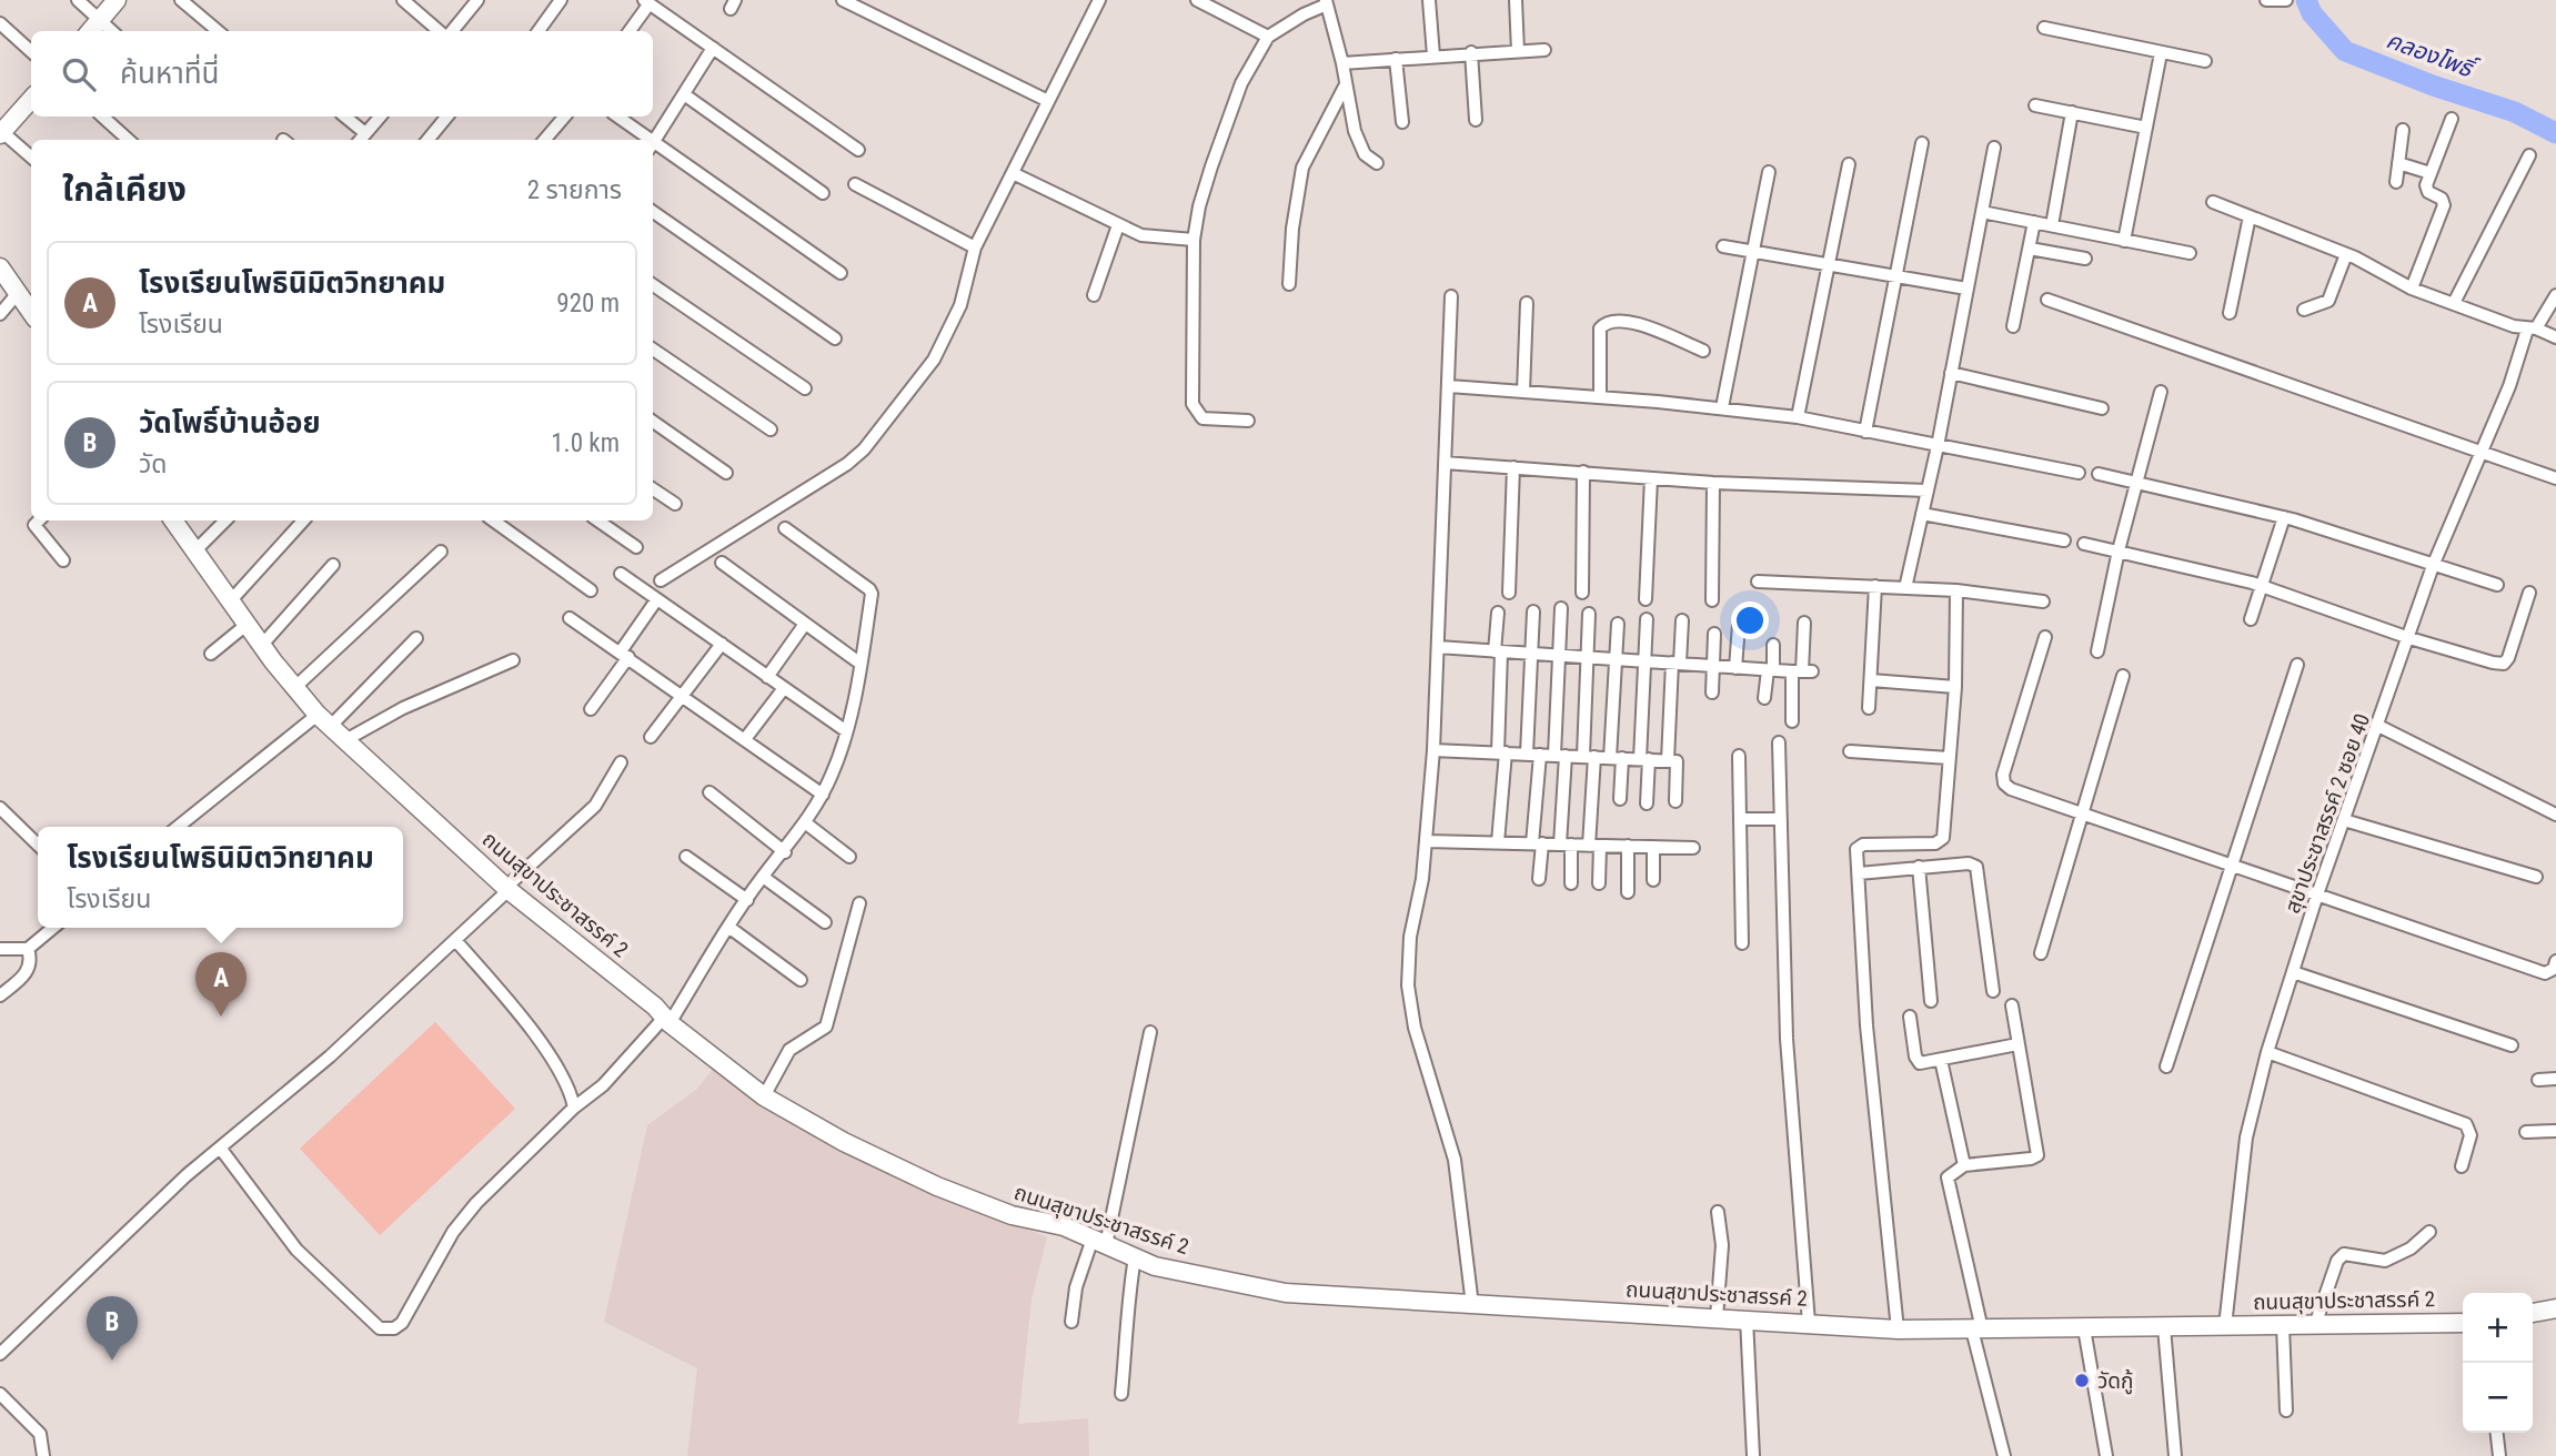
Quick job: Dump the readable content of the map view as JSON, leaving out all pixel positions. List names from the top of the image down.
{
  "streets": {
    "street": ["สุขาประชาสรรค์ 2 ซอย 40", "ถนนสุขาประชาสรรค์ 2"]
  },
  "crossings": [
    ["สุขาประชาสรรค์ 2 ซอย 40", "ถนนสุขาประชาสรรค์ 2"]
  ],
  "water": ["คลองโพธิ์"],
  "places": ["วัดกู้"],
  "page": {
    "search": "ค้นหาที่นี่",
    "heading": ["ใกล้เคียง", "2 รายการ"],
    "list": [
      {
        "mark": "A",
        "name": "โรงเรียนโพธินิมิตวิทยาคม",
        "note": "โรงเรียน",
        "value": "920 m"
      },
      {
        "mark": "B",
        "name": "วัดโพธิ์บ้านอ้อย",
        "note": "วัด",
        "value": "1.0 km"
      }
    ],
    "popup": ["โรงเรียนโพธินิมิตวิทยาคม", "โรงเรียน"],
    "pins": ["A", "B"],
    "map_buttons": ["+", "−"]
  }
}
